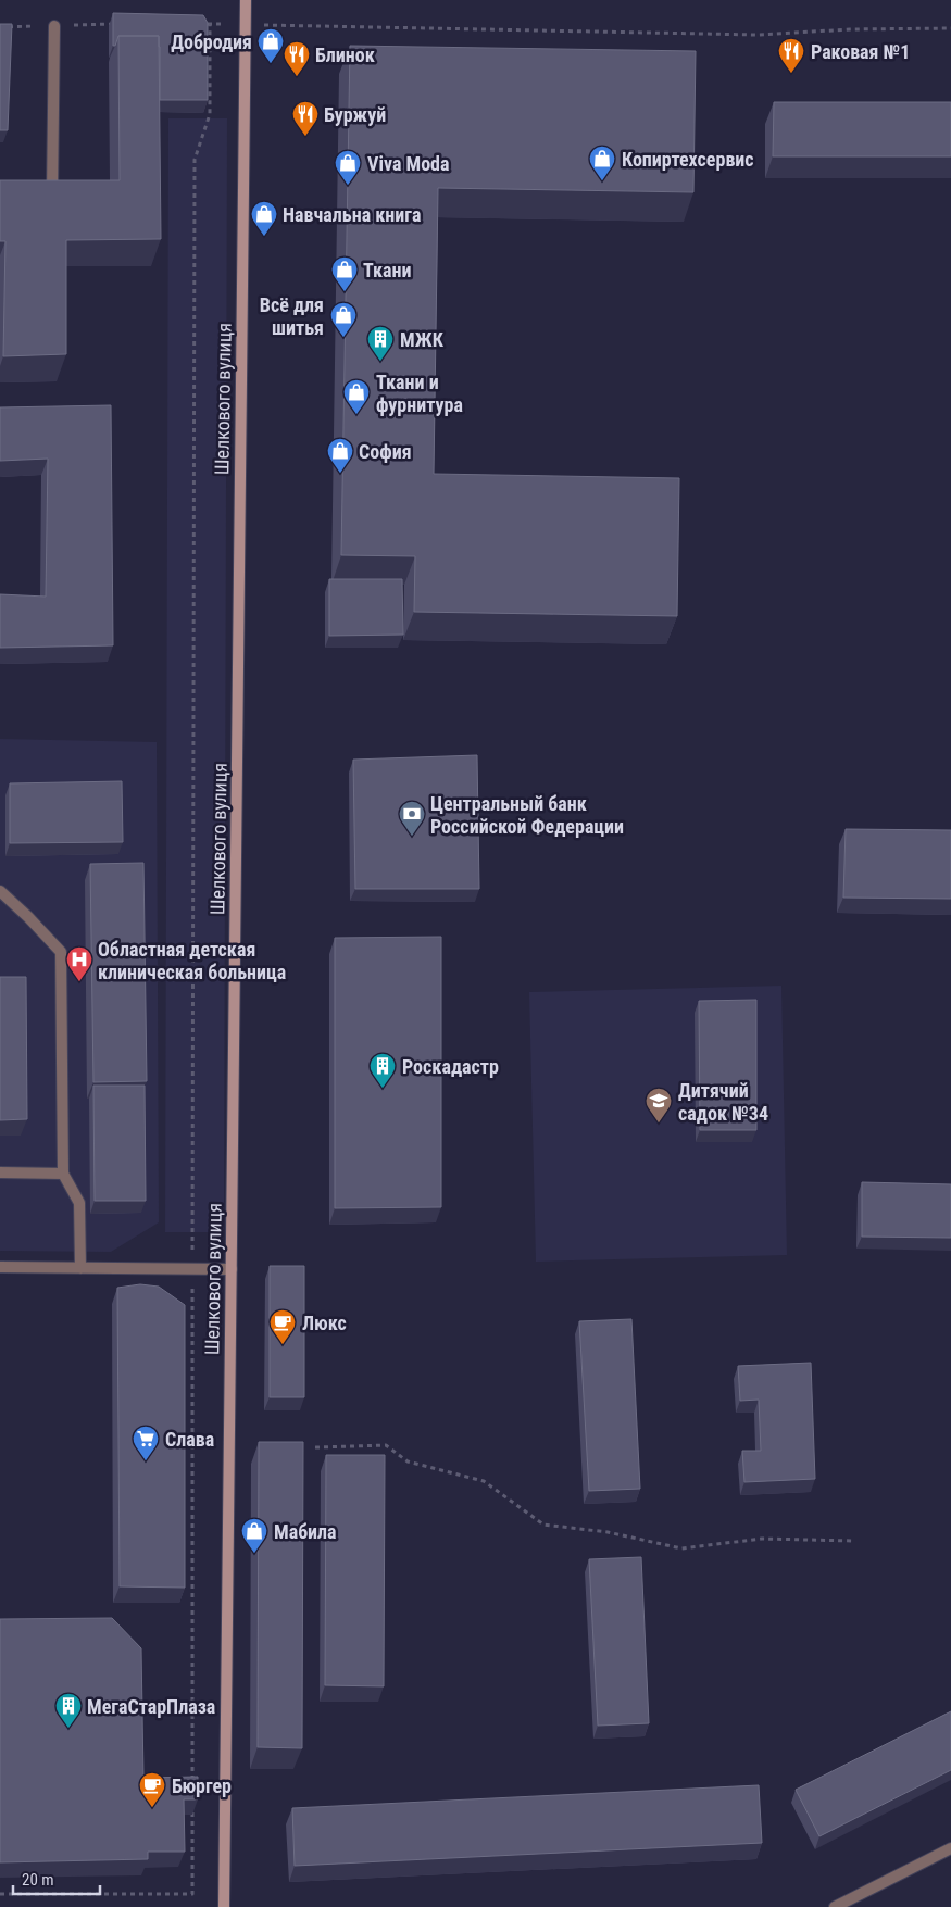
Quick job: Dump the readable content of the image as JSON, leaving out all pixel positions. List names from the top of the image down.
{
  "streets": {
    "street": ["Шелкового вулиця"]
  },
  "places": {
    "shop": [
      "Добродия",
      "Копиртехсервис",
      "Viva Moda",
      "Навчальна книга",
      "Ткани",
      "Всё для шитья",
      "Ткани и фурнитура",
      "София",
      "Мабила"
    ],
    "restaurant": ["Раковая №1", "Блинок", "Буржуй"],
    "building": ["МЖК", "Роскадастр", "МегаСтарПлаза"],
    "bank": ["Центральный банк Российской Федерации"],
    "hospital": ["Областная детская клиническая больница"],
    "school or university": ["Дитячий садок №34"],
    "cafe": ["Люкс", "Бюргер"],
    "supermarket": ["Слава"]
  },
  "scale_bar": "20 m"
}
